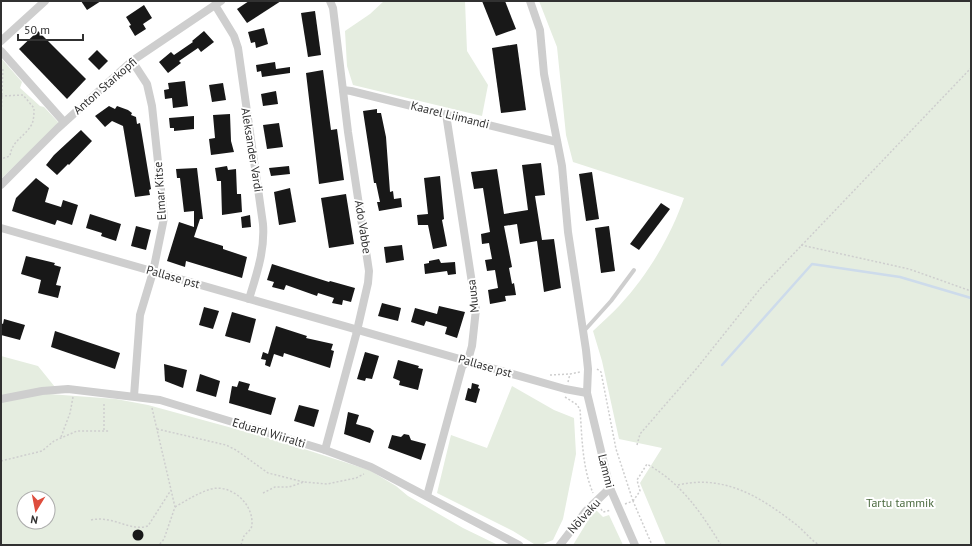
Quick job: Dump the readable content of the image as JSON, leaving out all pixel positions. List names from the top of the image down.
{
  "streets": {
    "street": [
      "Anton Starkopfi",
      "Kaarel Liimandi",
      "Aleksander Vardi",
      "Elmar Kitse",
      "Ado Vabbe",
      "Pallase pst",
      "Muusa",
      "Eduard Wiiralti",
      "Lammi",
      "Nõlvaku"
    ]
  },
  "crossings": [
    ["Anton Starkopfi", "Aleksander Vardi"],
    ["Anton Starkopfi", "Elmar Kitse"],
    ["Kaarel Liimandi", "Ado Vabbe"],
    ["Kaarel Liimandi", "Muusa"],
    ["Aleksander Vardi", "Pallase pst"],
    ["Elmar Kitse", "Pallase pst"],
    ["Elmar Kitse", "Eduard Wiiralti"],
    ["Ado Vabbe", "Pallase pst"],
    ["Ado Vabbe", "Eduard Wiiralti"],
    ["Pallase pst", "Muusa"],
    ["Pallase pst", "Lammi"],
    ["Muusa", "Eduard Wiiralti"],
    ["Lammi", "Nõlvaku"]
  ],
  "parks": ["Tartu tammik"],
  "scale_bar": "50 m",
  "north": "bottom"
}
